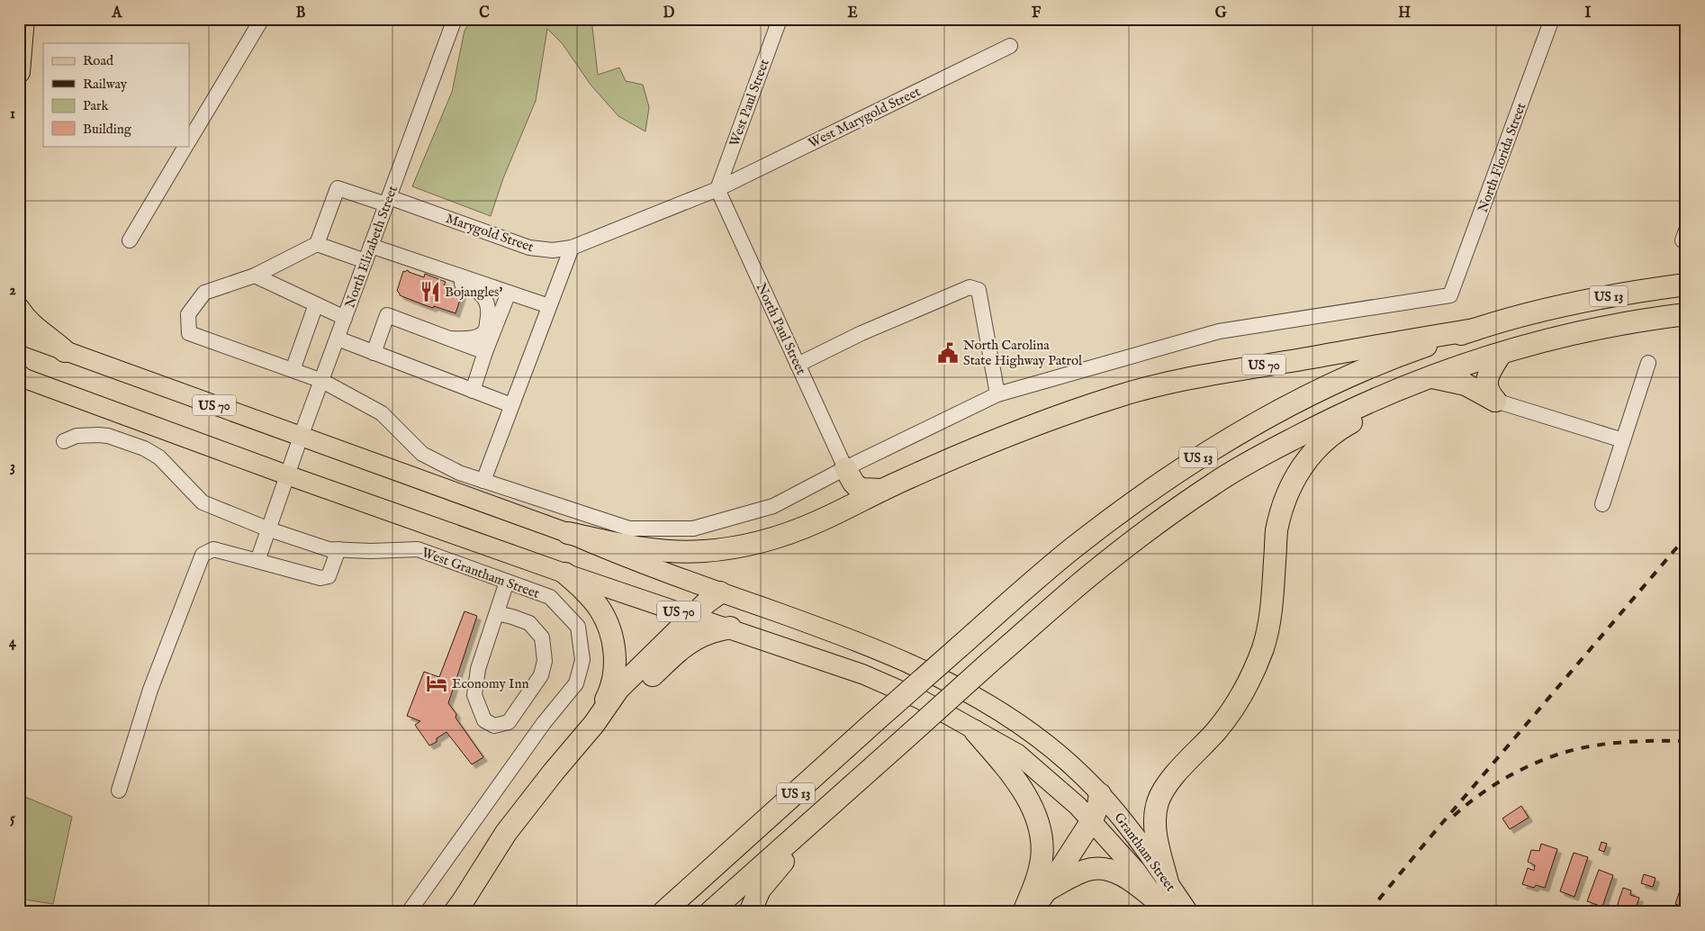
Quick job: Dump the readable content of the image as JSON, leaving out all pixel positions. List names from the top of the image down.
{
  "streets": {
    "highway": ["US 13", "US 70"],
    "main road": ["Grantham Street"],
    "street": [
      "West Paul Street",
      "West Marygold Street",
      "North Florida Street",
      "Marygold Street",
      "North Elizabeth Street",
      "North Paul Street",
      "West Grantham Street"
    ]
  },
  "crossings": [
    ["West Paul Street", "West Marygold Street"],
    ["West Paul Street", "Marygold Street"],
    ["West Paul Street", "North Paul Street"],
    ["West Marygold Street", "Marygold Street"],
    ["West Marygold Street", "North Paul Street"],
    ["Marygold Street", "North Elizabeth Street"],
    ["Marygold Street", "North Paul Street"],
    ["North Elizabeth Street", "US 70"],
    ["North Elizabeth Street", "West Grantham Street"],
    ["US 13", "US 70"],
    ["US 70", "Grantham Street"]
  ],
  "places": {
    "restaurant": ["Bojangles'"],
    "public building": ["North Carolina State Highway Patrol"],
    "hotel": ["Economy Inn"]
  },
  "legend": [
    "Road",
    "Railway",
    "Park",
    "Building"
  ],
  "grid": {
    "columns": [
      "A",
      "B",
      "C",
      "D",
      "E",
      "F",
      "G",
      "H",
      "I"
    ],
    "rows": [
      "1",
      "2",
      "3",
      "4",
      "5"
    ]
  }
}
